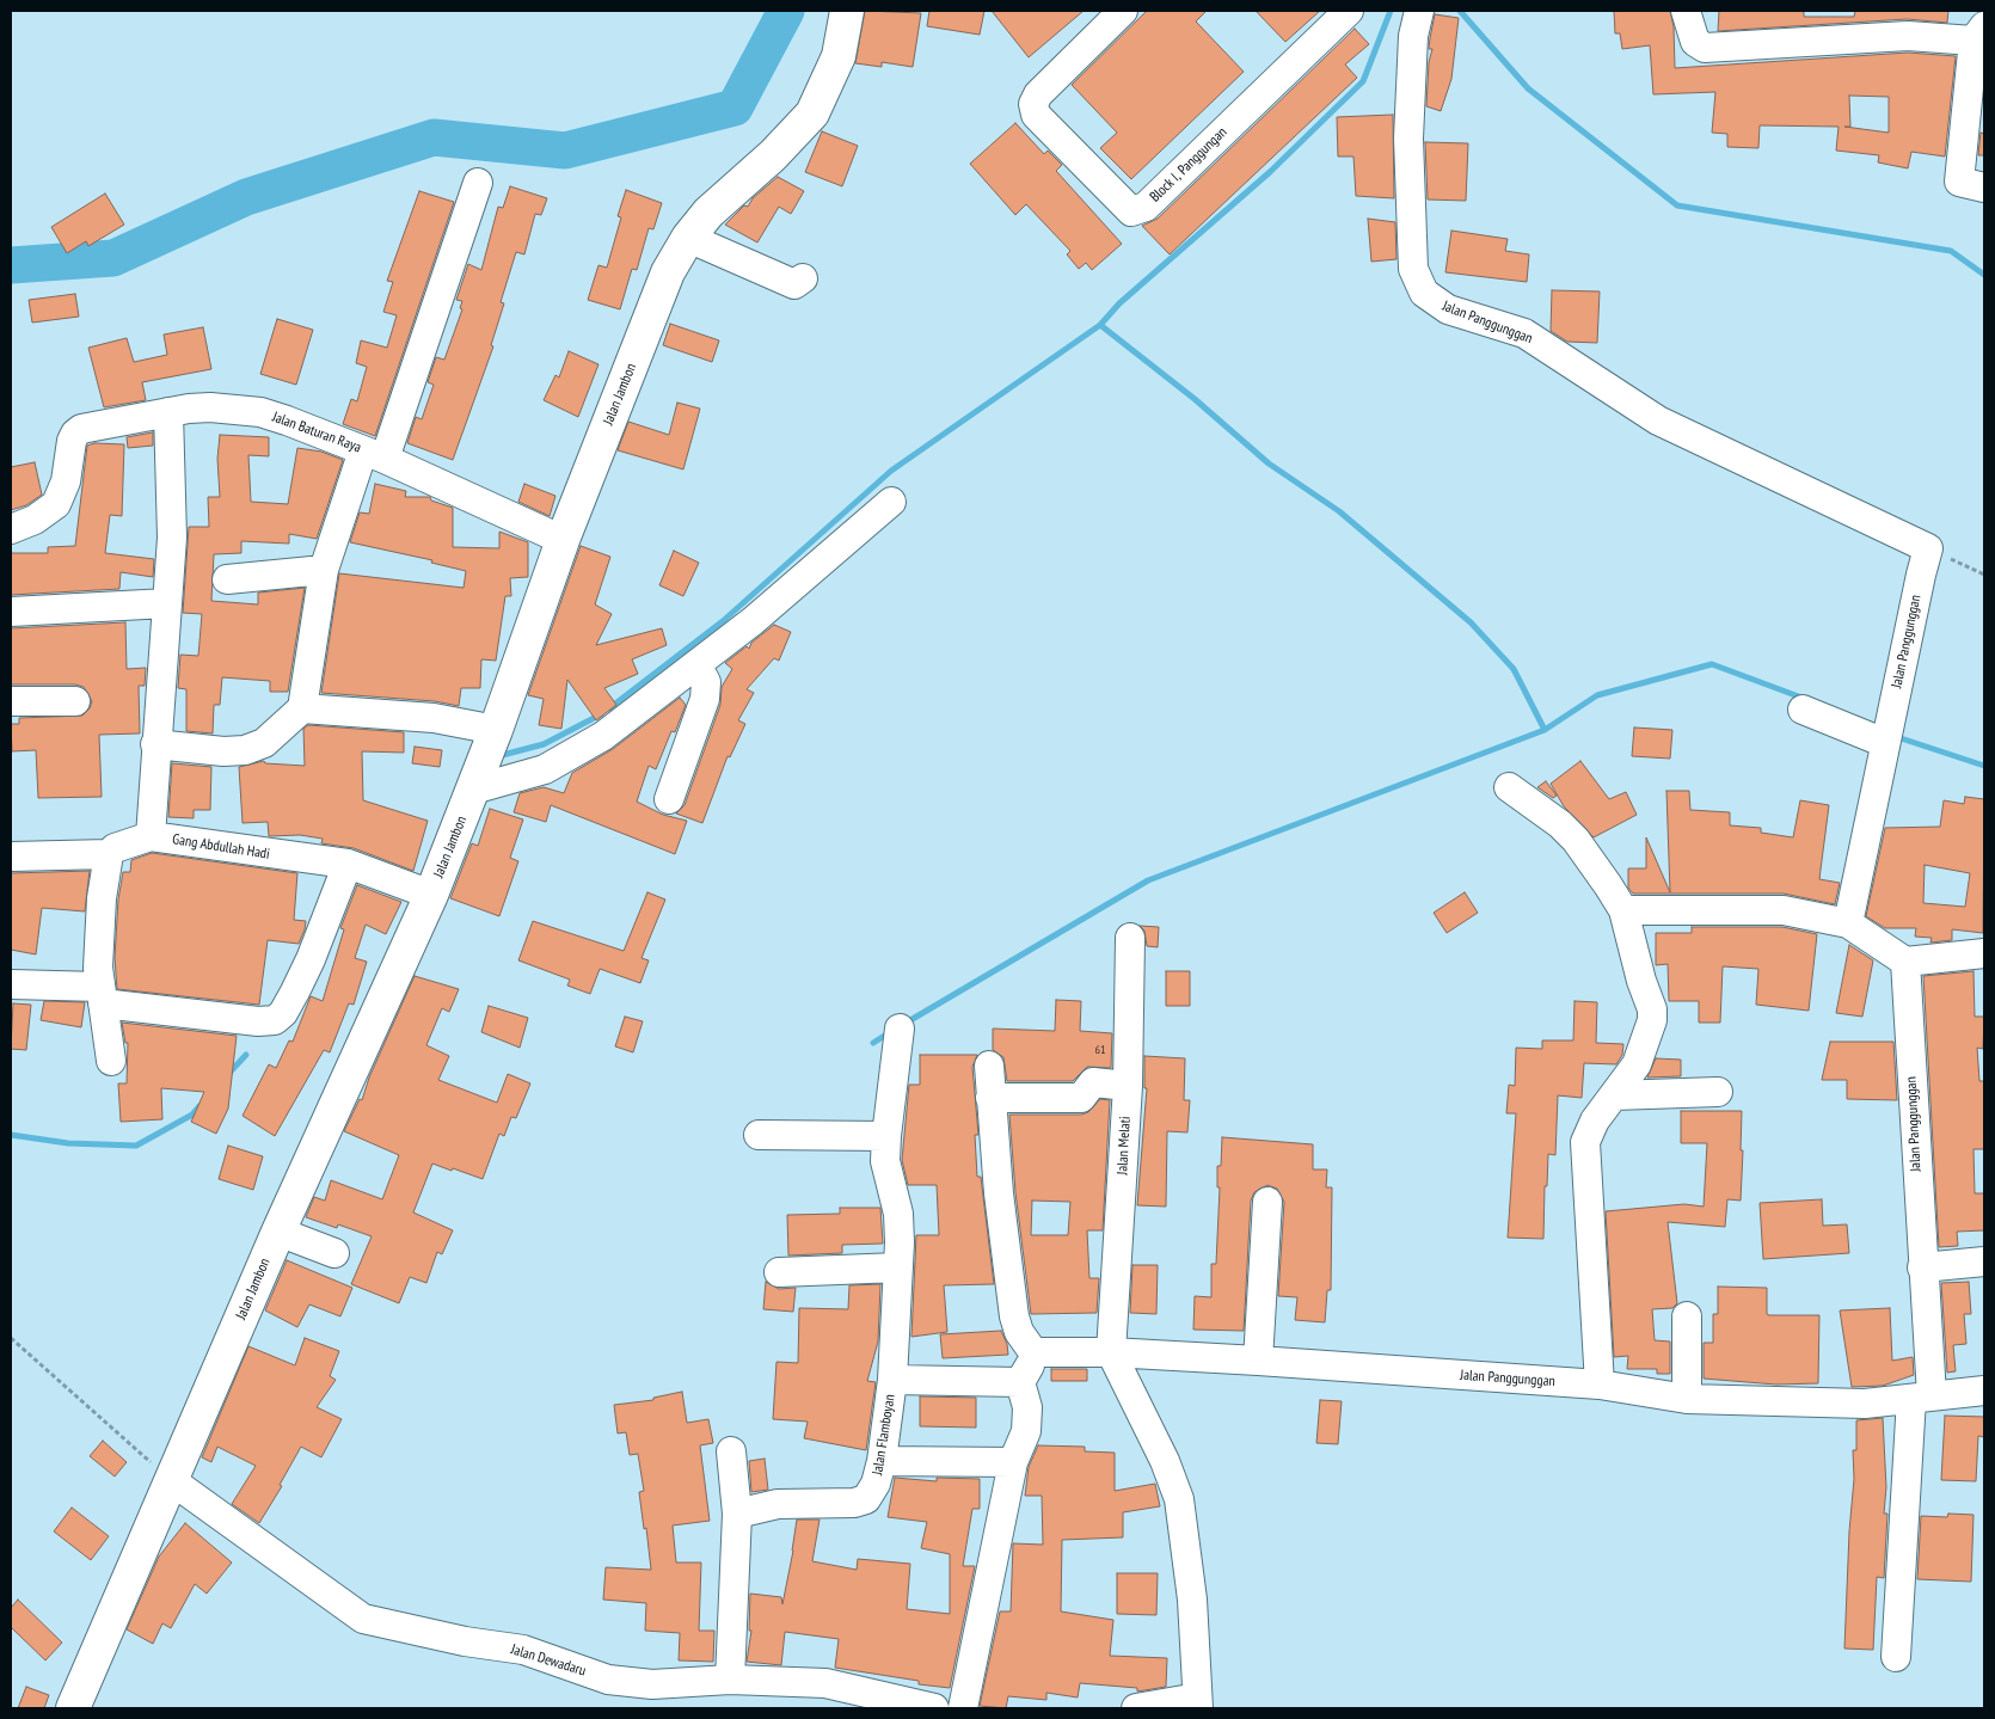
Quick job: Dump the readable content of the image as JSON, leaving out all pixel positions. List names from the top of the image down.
{
  "streets": {
    "main road": ["Jalan Jambon"],
    "street": [
      "Block I, Panggungan",
      "Jalan Panggunggan",
      "Jalan Baturan Raya",
      "Gang Abdullah Hadi",
      "Jalan Melati",
      "Jalan Flamboyan",
      "Jalan Dewadaru"
    ]
  },
  "crossings": [
    ["Jalan Panggunggan", "Jalan Melati"],
    ["Jalan Jambon", "Jalan Baturan Raya"],
    ["Jalan Jambon", "Gang Abdullah Hadi"],
    ["Jalan Jambon", "Jalan Dewadaru"]
  ],
  "house_numbers": ["61"]
}
